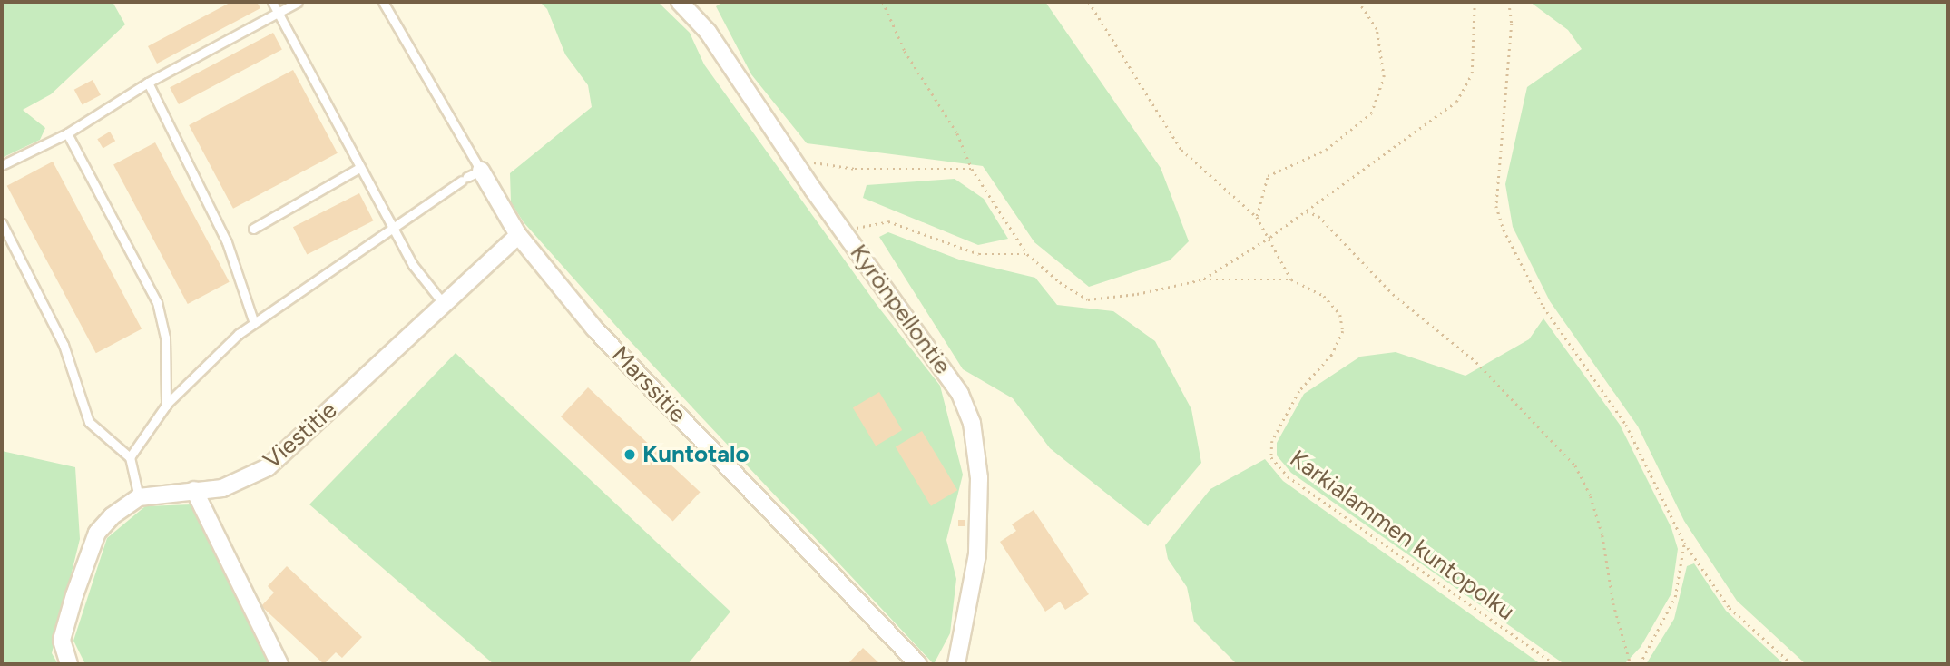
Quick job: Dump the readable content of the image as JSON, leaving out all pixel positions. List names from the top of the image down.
{
  "streets": {
    "street": ["Kyrönpellontie", "Marssitie", "Viestitie"],
    "path": ["Karkialammen kuntopolku"]
  },
  "crossings": [
    ["Marssitie", "Viestitie"]
  ],
  "places": ["Kuntotalo"]
}
